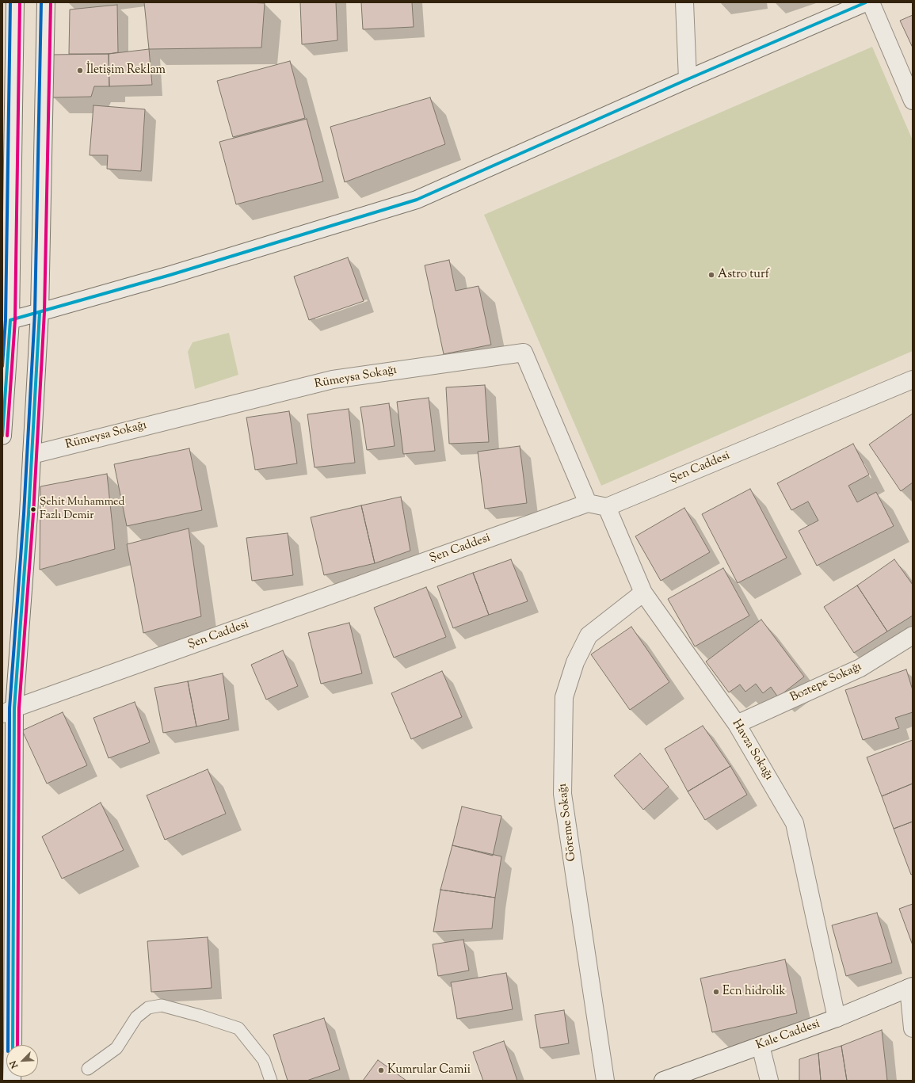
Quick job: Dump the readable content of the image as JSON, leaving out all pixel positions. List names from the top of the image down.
{
  "streets": {
    "street": [
      "Rümeysa Sokağı",
      "Şen Caddesi",
      "Boztepe Sokağı",
      "Havza Sokağı",
      "Göreme Sokağı",
      "Kale Caddesi"
    ]
  },
  "crossings": [
    ["Rümeysa Sokağı", "Şen Caddesi"],
    ["Şen Caddesi", "Havza Sokağı"],
    ["Boztepe Sokağı", "Havza Sokağı"],
    ["Havza Sokağı", "Göreme Sokağı"],
    ["Havza Sokağı", "Kale Caddesi"]
  ],
  "places": [
    "İletişim Reklam",
    "Astro turf",
    "Şehit Muhammed Fazlı Demir",
    "Ecn hidrolik",
    "Kumrular Camii"
  ],
  "north": "bottom left"
}
